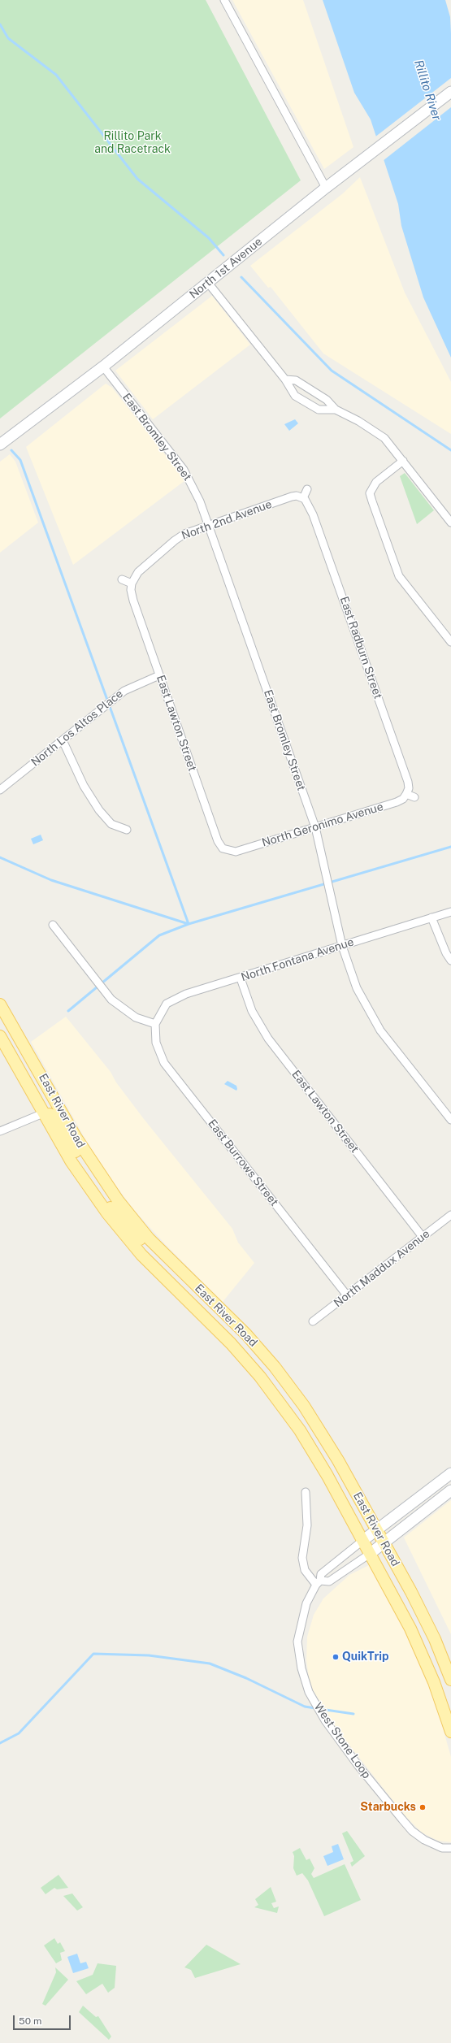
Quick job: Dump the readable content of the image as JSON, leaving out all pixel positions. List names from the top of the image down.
{
  "streets": {
    "main road": ["North 1st Avenue", "East River Road"],
    "street": [
      "East Bromley Street",
      "North 2nd Avenue",
      "East Radburn Street",
      "East Lawton Street",
      "North Los Altos Place",
      "North Geronimo Avenue",
      "North Fontana Avenue",
      "East Burrows Street",
      "North Maddux Avenue",
      "West Stone Loop"
    ]
  },
  "crossings": [
    ["North 1st Avenue", "East Bromley Street"],
    ["East Bromley Street", "North 2nd Avenue"],
    ["East Bromley Street", "North Geronimo Avenue"],
    ["East Bromley Street", "North Fontana Avenue"],
    ["North 2nd Avenue", "East Radburn Street"],
    ["North 2nd Avenue", "East Lawton Street"],
    ["East Radburn Street", "North Geronimo Avenue"],
    ["East Lawton Street", "North Los Altos Place"],
    ["East Lawton Street", "North Geronimo Avenue"],
    ["East Lawton Street", "North Fontana Avenue"],
    ["East Lawton Street", "North Maddux Avenue"],
    ["North Fontana Avenue", "East Burrows Street"],
    ["East River Road", "West Stone Loop"],
    ["East Burrows Street", "North Maddux Avenue"]
  ],
  "water": ["Rillito River"],
  "parks": ["Rillito Park and Racetrack"],
  "places": ["QuikTrip", "Starbucks"],
  "scale_bar": "50 m"
}
